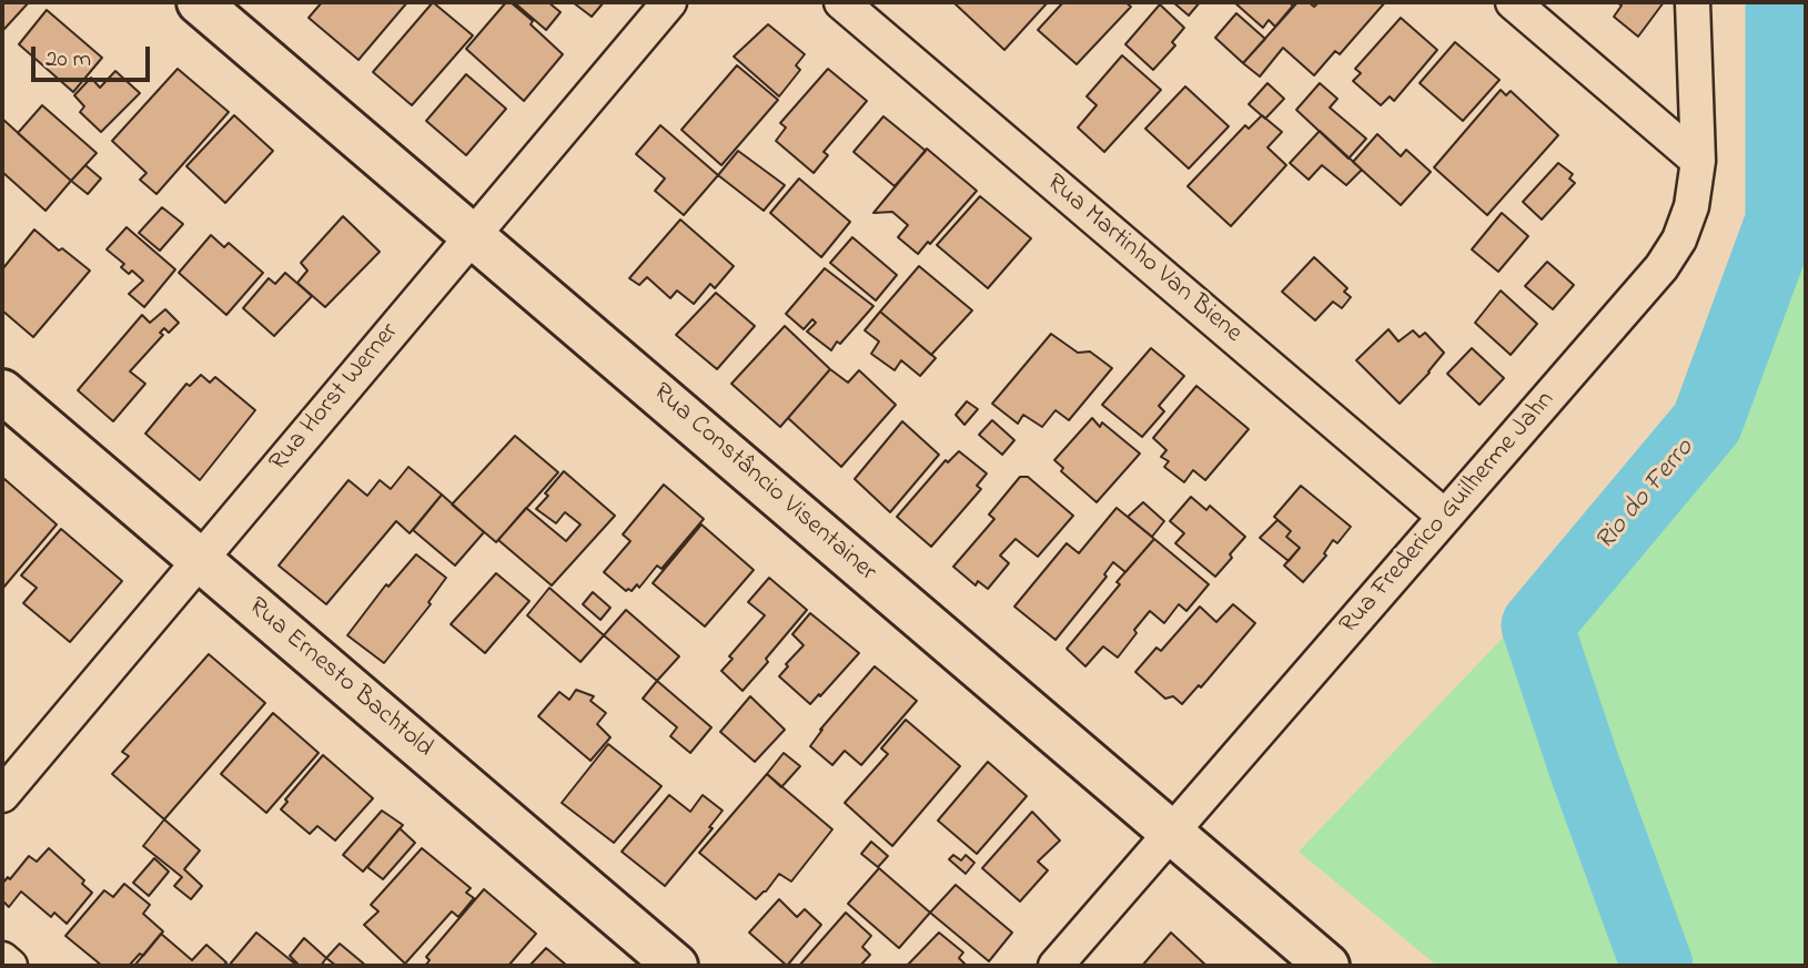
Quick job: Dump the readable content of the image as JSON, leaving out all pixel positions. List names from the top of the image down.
{
  "streets": {
    "street": [
      "Rua Martinho Van Biene",
      "Rua Horst Werner",
      "Rua Constâncio Visentainer",
      "Rua Frederico Guilherme Jahn",
      "Rua Ernesto Bachtold"
    ]
  },
  "crossings": [
    ["Rua Martinho Van Biene", "Rua Frederico Guilherme Jahn"],
    ["Rua Horst Werner", "Rua Constâncio Visentainer"],
    ["Rua Horst Werner", "Rua Ernesto Bachtold"],
    ["Rua Constâncio Visentainer", "Rua Frederico Guilherme Jahn"]
  ],
  "water": ["Rio do Ferro"],
  "scale_bar": "20 m"
}
